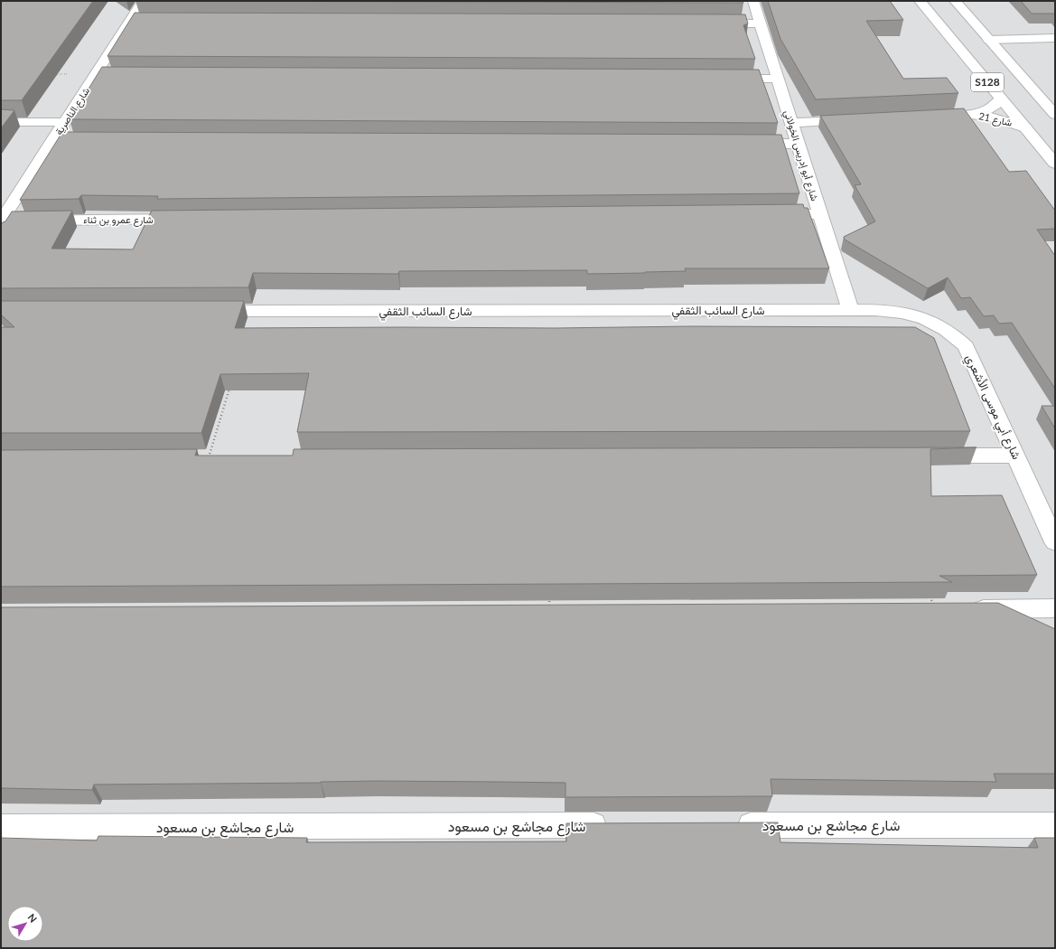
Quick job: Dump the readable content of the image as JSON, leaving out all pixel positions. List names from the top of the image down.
{
  "streets": {
    "street": [
      "S128",
      "شارع الناصرية",
      "شارع 21",
      "شارع أبو إدريس الخولاني",
      "شارع عمرو بن ثناء",
      "شارع السائب الثقفي",
      "شارع أبي موسى الأشعري",
      "شارع مجاشع بن مسعود"
    ]
  },
  "crossings": [
    ["S128", "شارع 21"],
    ["شارع الناصرية", "شارع عمرو بن ثناء"],
    ["شارع أبو إدريس الخولاني", "شارع السائب الثقفي"],
    ["شارع أبو إدريس الخولاني", "شارع أبي موسى الأشعري"],
    ["شارع السائب الثقفي", "شارع أبي موسى الأشعري"]
  ],
  "north": "top right"
}
